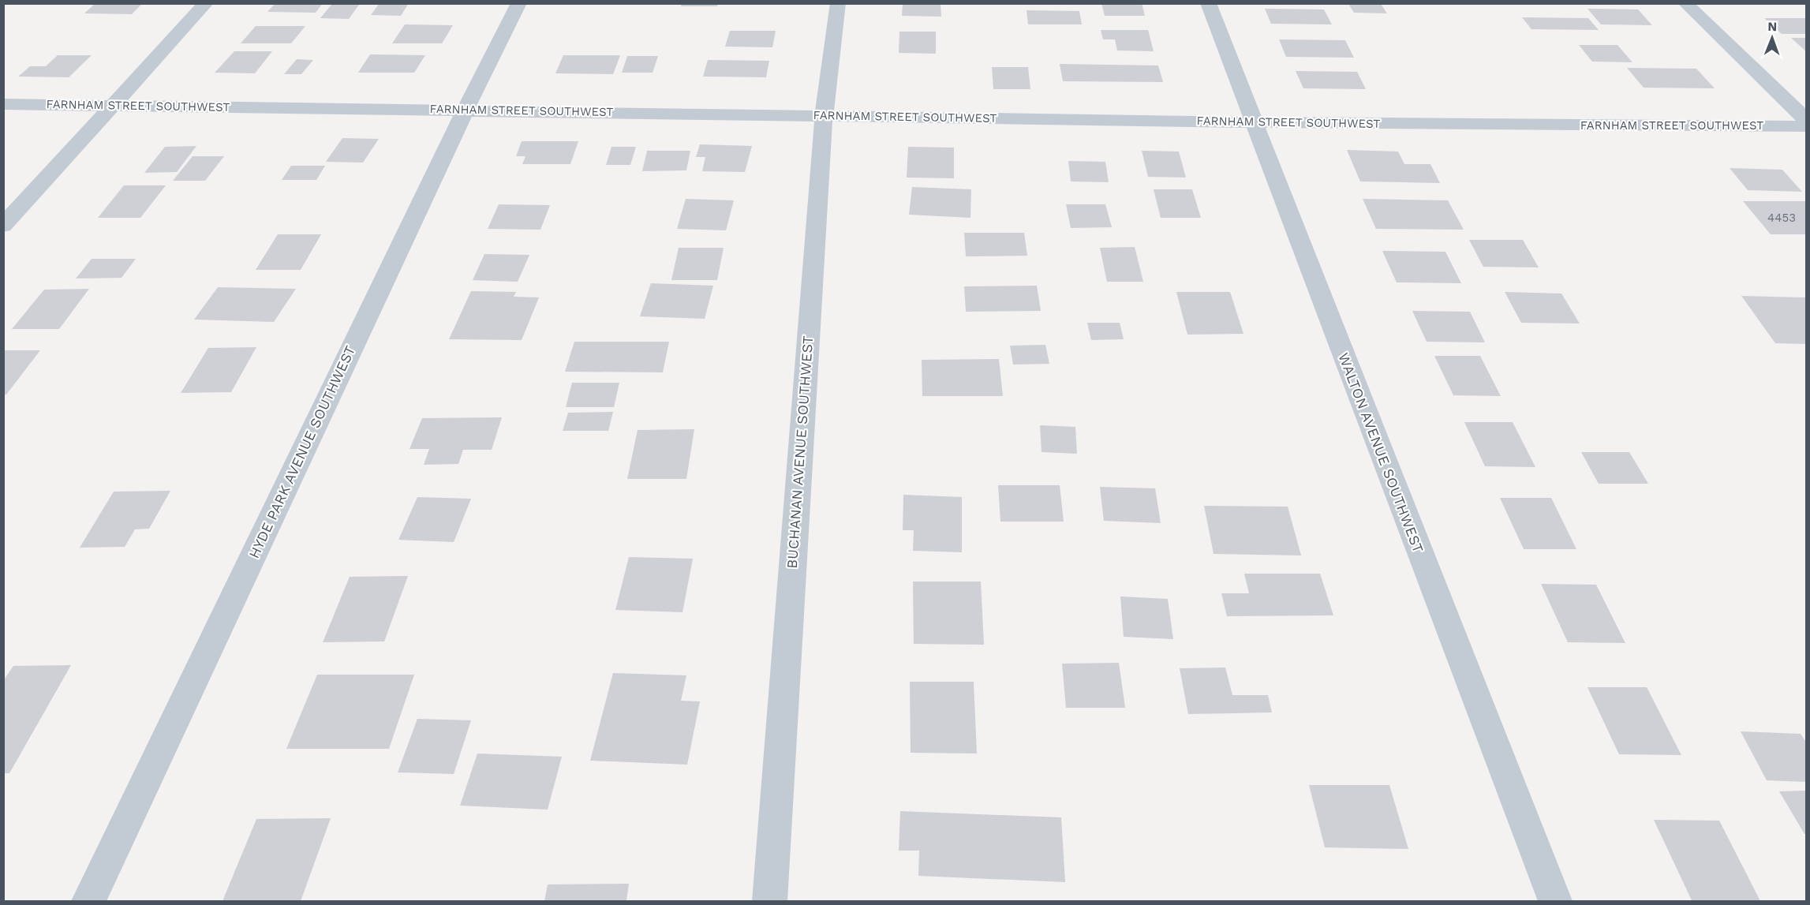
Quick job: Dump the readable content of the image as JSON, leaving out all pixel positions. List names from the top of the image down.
{
  "streets": {
    "street": [
      "FARNHAM STREET SOUTHWEST",
      "HYDE PARK AVENUE SOUTHWEST",
      "BUCHANAN AVENUE SOUTHWEST",
      "WALTON AVENUE SOUTHWEST"
    ]
  },
  "crossings": [
    ["FARNHAM STREET SOUTHWEST", "HYDE PARK AVENUE SOUTHWEST"],
    ["FARNHAM STREET SOUTHWEST", "BUCHANAN AVENUE SOUTHWEST"],
    ["FARNHAM STREET SOUTHWEST", "WALTON AVENUE SOUTHWEST"]
  ],
  "house_numbers": ["4453"],
  "north": "top"
}
